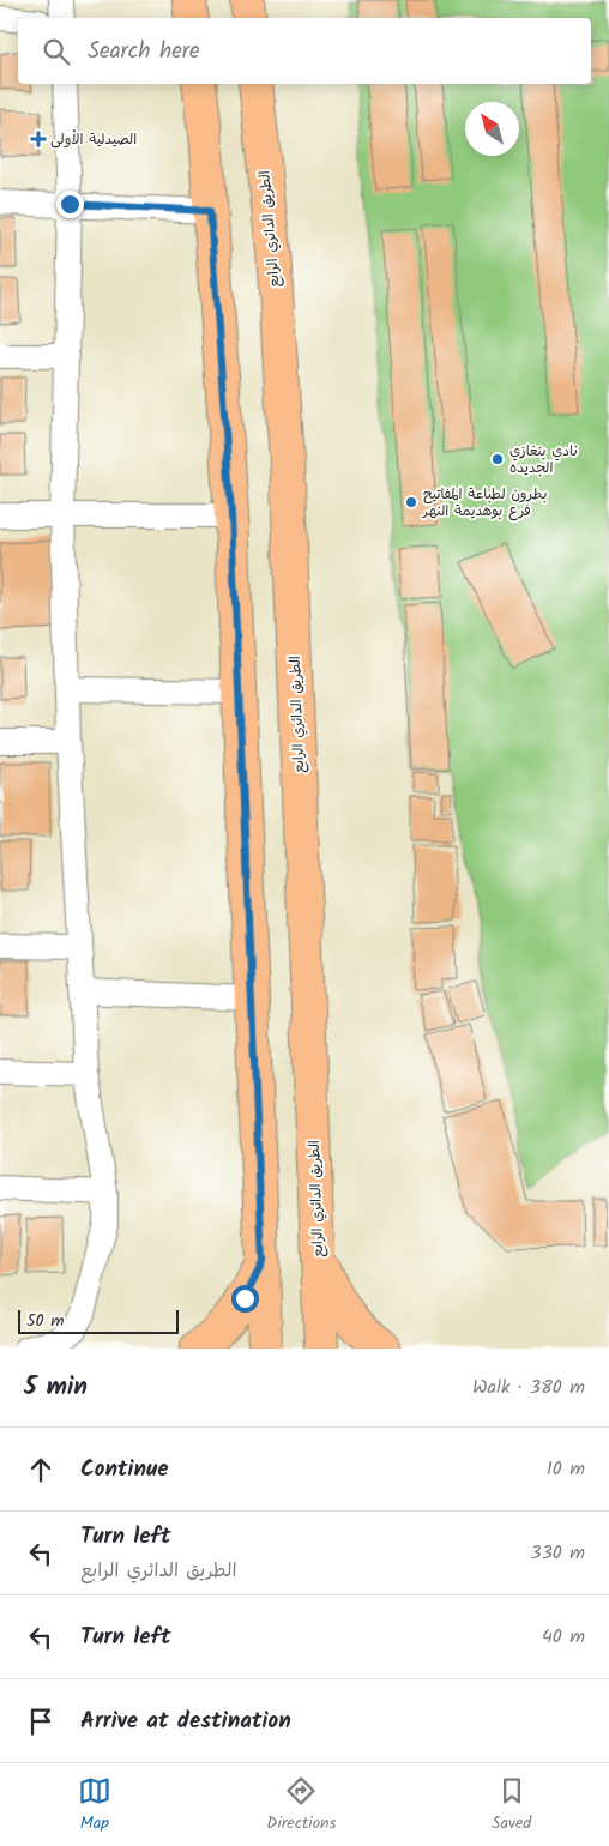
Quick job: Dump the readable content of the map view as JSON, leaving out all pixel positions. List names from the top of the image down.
{
  "streets": {
    "main road": ["الطريق الدائري الرابع"]
  },
  "places": {
    "health": ["الصيدلية الأولى"],
    "other": ["نادي بنغازي الجديده", "بطرون لطباعة المفاتيح فرع بوهديمة النهر"]
  },
  "scale_bar": "50 m",
  "north": "top left",
  "page": {
    "search": "Search here",
    "scale": "50 m",
    "heading": ["5 min", "Walk · 380 m"],
    "list": [
      ["Continue", "10 m"],
      ["Turn left", "الطريق الدائري الرابع", "330 m"],
      ["Turn left", "40 m"],
      "Arrive at destination"
    ],
    "nav": ["Map", "Directions", "Saved"]
  }
}
